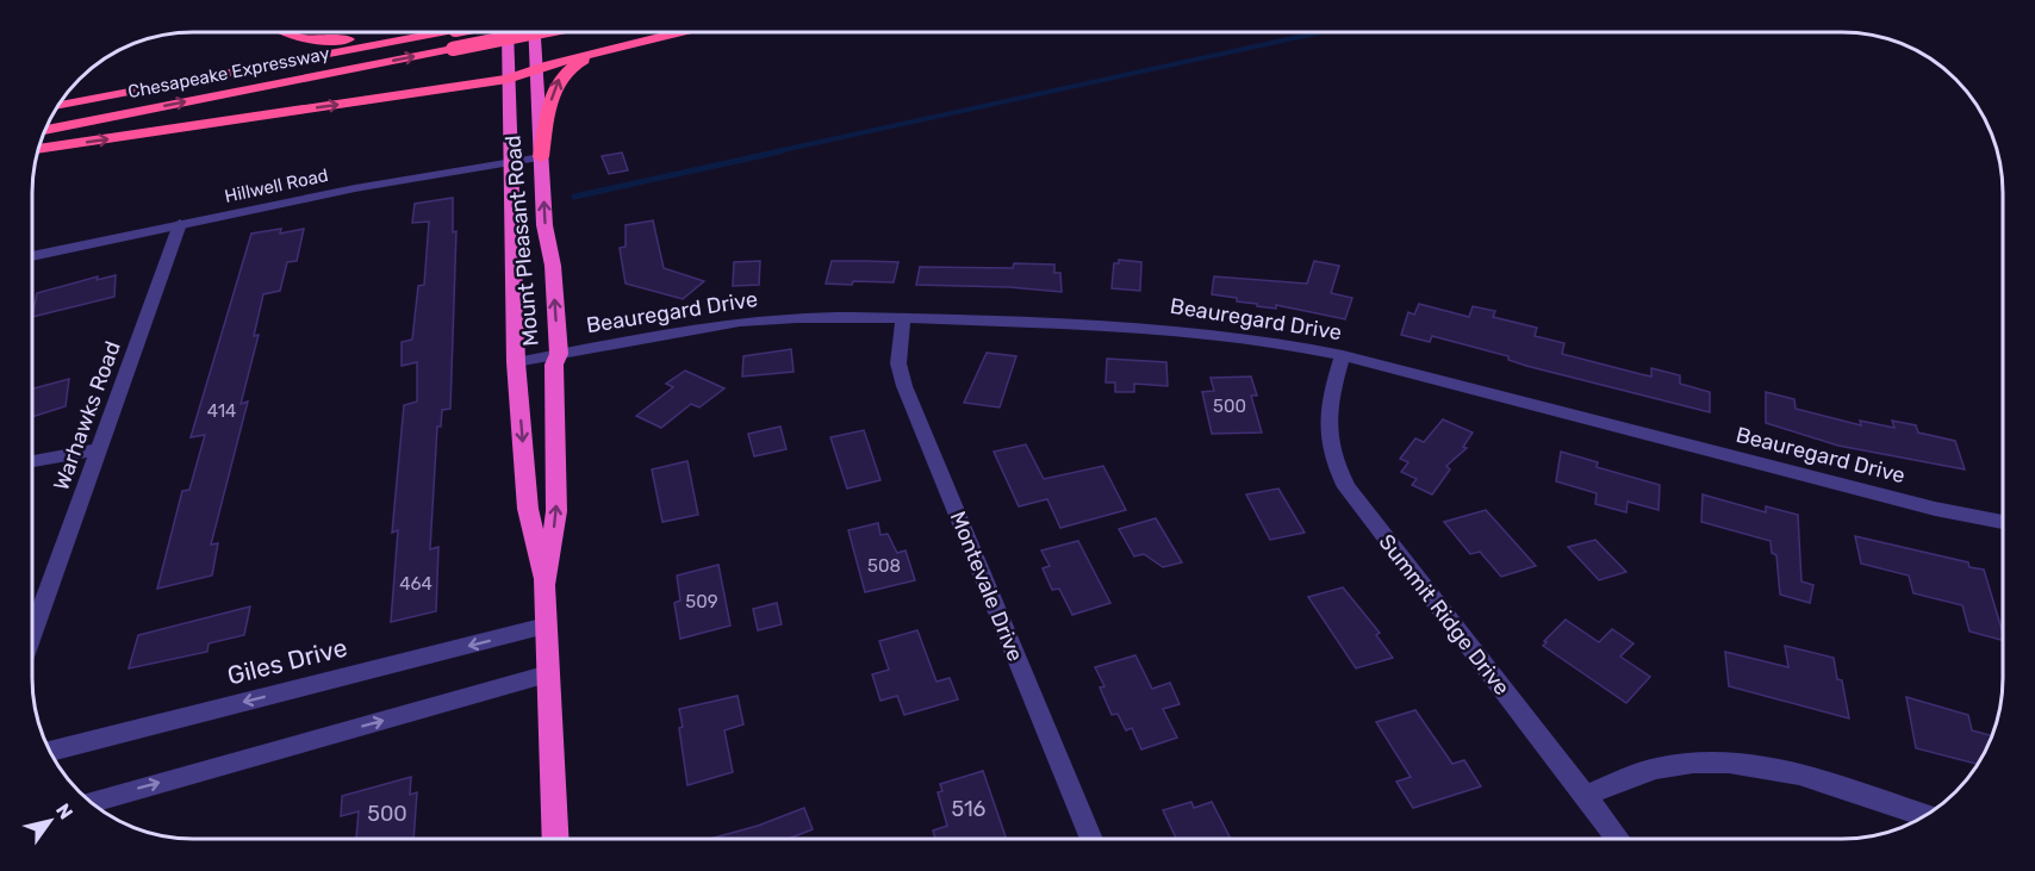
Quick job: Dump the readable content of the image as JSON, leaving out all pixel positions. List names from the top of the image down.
{
  "streets": {
    "highway": ["Chesapeake Expressway", "Mount Pleasant Road"],
    "street": [
      "Hillwell Road",
      "Beauregard Drive",
      "Warhawks Road",
      "Montevale Drive",
      "Summit Ridge Drive",
      "Giles Drive"
    ]
  },
  "crossings": [
    ["Hillwell Road", "Mount Pleasant Road"],
    ["Hillwell Road", "Warhawks Road"],
    ["Mount Pleasant Road", "Beauregard Drive"],
    ["Mount Pleasant Road", "Giles Drive"],
    ["Beauregard Drive", "Montevale Drive"],
    ["Beauregard Drive", "Summit Ridge Drive"]
  ],
  "house_numbers": [
    "500",
    "414",
    "508",
    "464",
    "509",
    "516",
    "500"
  ],
  "north": "top right"
}
